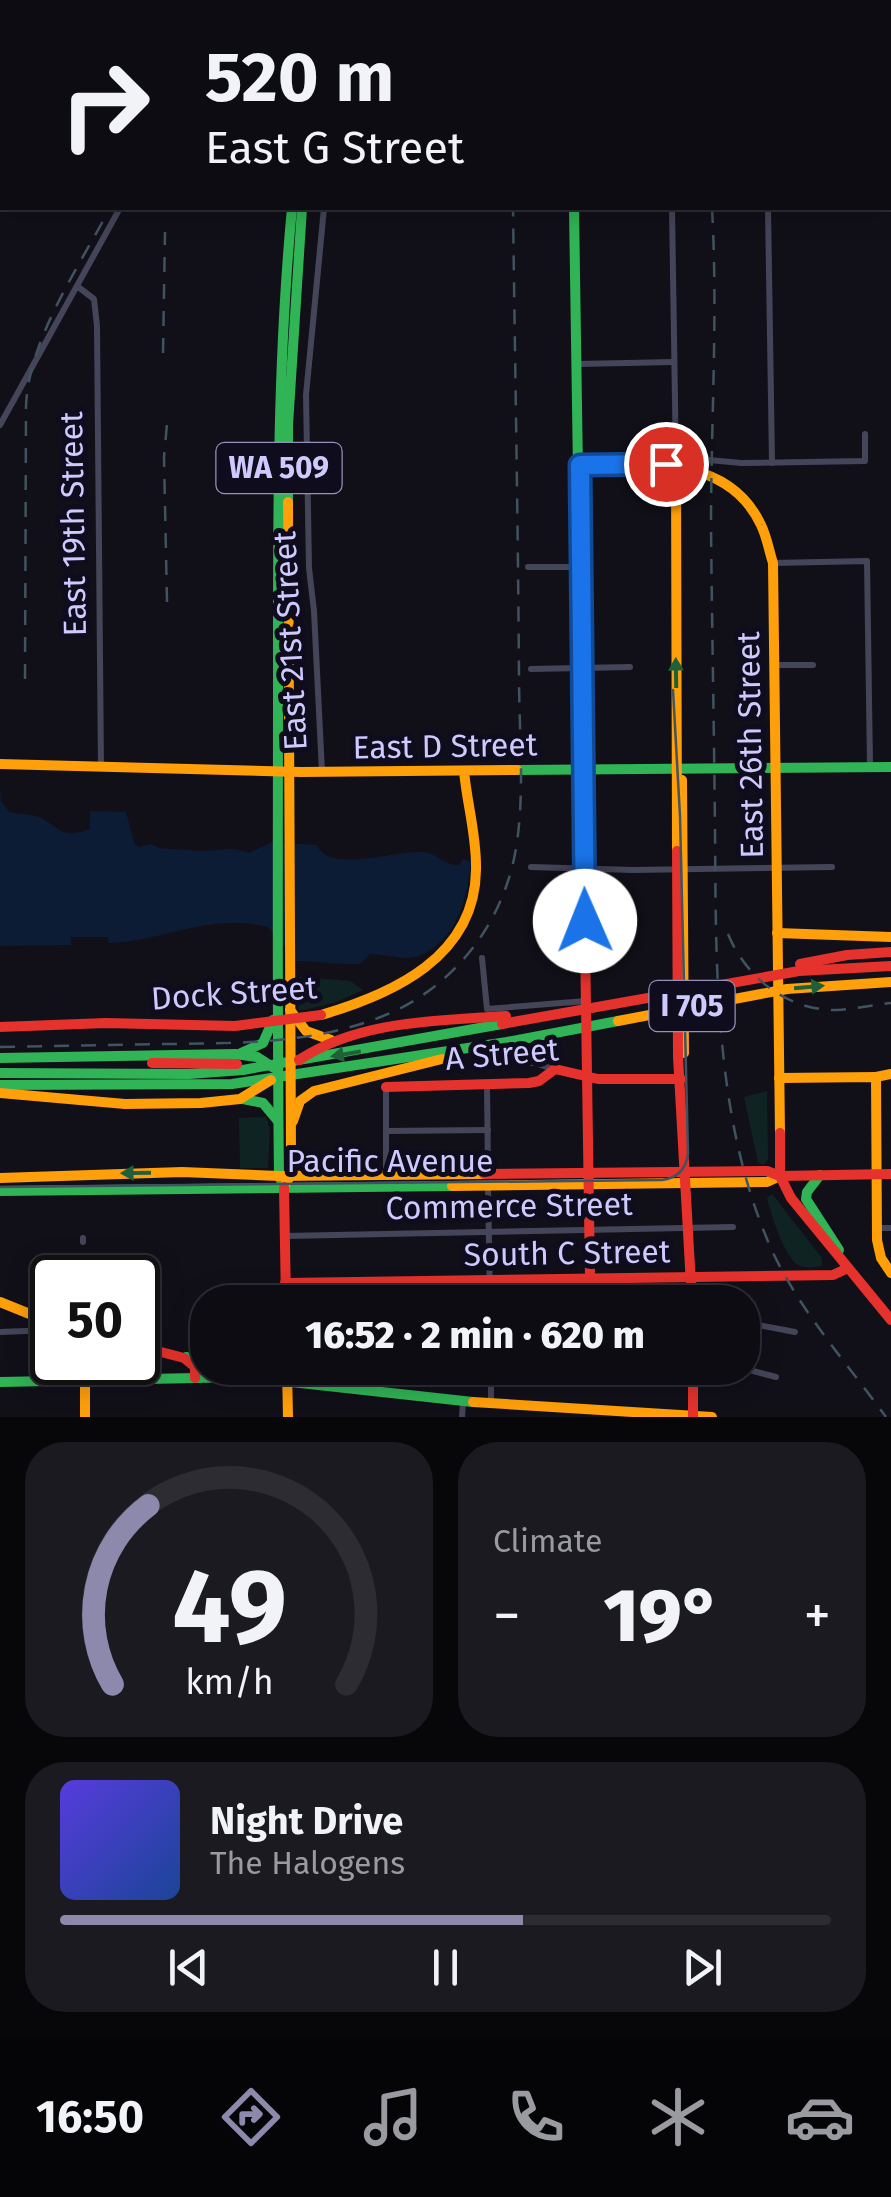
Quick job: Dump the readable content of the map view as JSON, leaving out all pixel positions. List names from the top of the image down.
{
  "streets": {
    "main road": [
      "WA 509",
      "East 26th Street",
      "East D Street",
      "Dock Street",
      "I 705",
      "A Street",
      "Pacific Avenue",
      "South C Street"
    ],
    "street": ["East 19th Street", "East 21st Street", "Commerce Street"]
  },
  "crossings": [
    ["WA 509", "Pacific Avenue"],
    ["East 19th Street", "East D Street"],
    ["East 21st Street", "East D Street"],
    ["East 26th Street", "East D Street"],
    ["East 26th Street", "Pacific Avenue"],
    ["East D Street", "Dock Street"]
  ],
  "page": {
    "turn": ["520 m", "East G Street"],
    "limit": "50",
    "trip": "16:52 · 2 min · 620 m",
    "tile": "Climate",
    "heat": ["−", "19°", "+"],
    "song": ["Night Drive", "The Halogens"],
    "tabs": "16:50",
    "gauge": ["49", "km/h"]
  }
}
